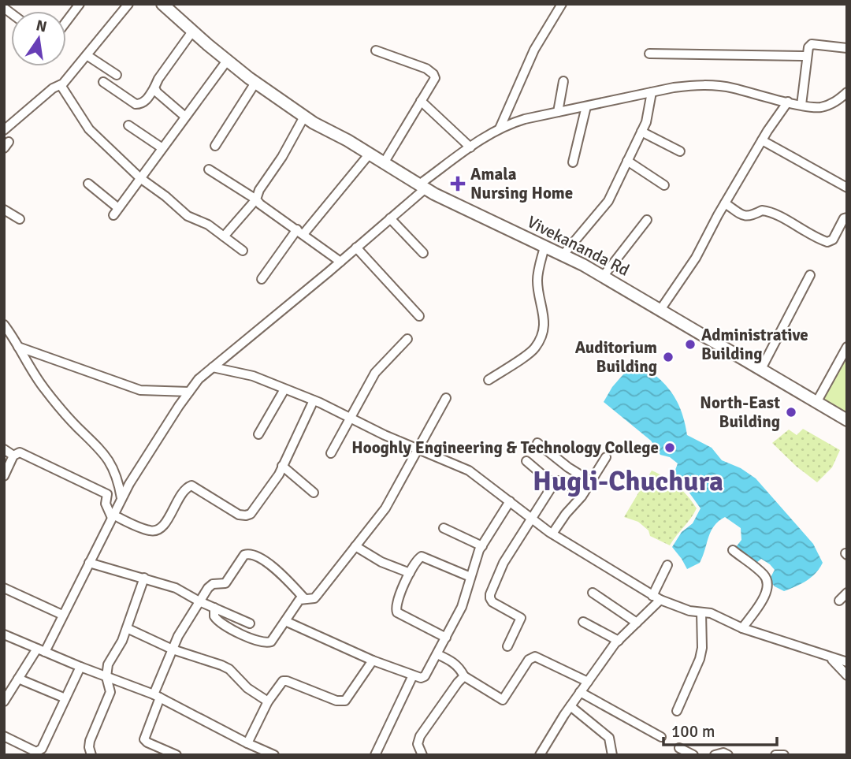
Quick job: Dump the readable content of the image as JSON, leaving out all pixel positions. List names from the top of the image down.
{
  "streets": {
    "street": ["Vivekananda Rd"]
  },
  "districts": ["Hugli-Chuchura"],
  "places": {
    "health": ["Amala Nursing Home"],
    "other": [
      "Administrative Building",
      "Auditorium Building",
      "North-East Building",
      "Hooghly Engineering & Technology College"
    ]
  },
  "scale_bar": "100 m",
  "north": "top"
}
